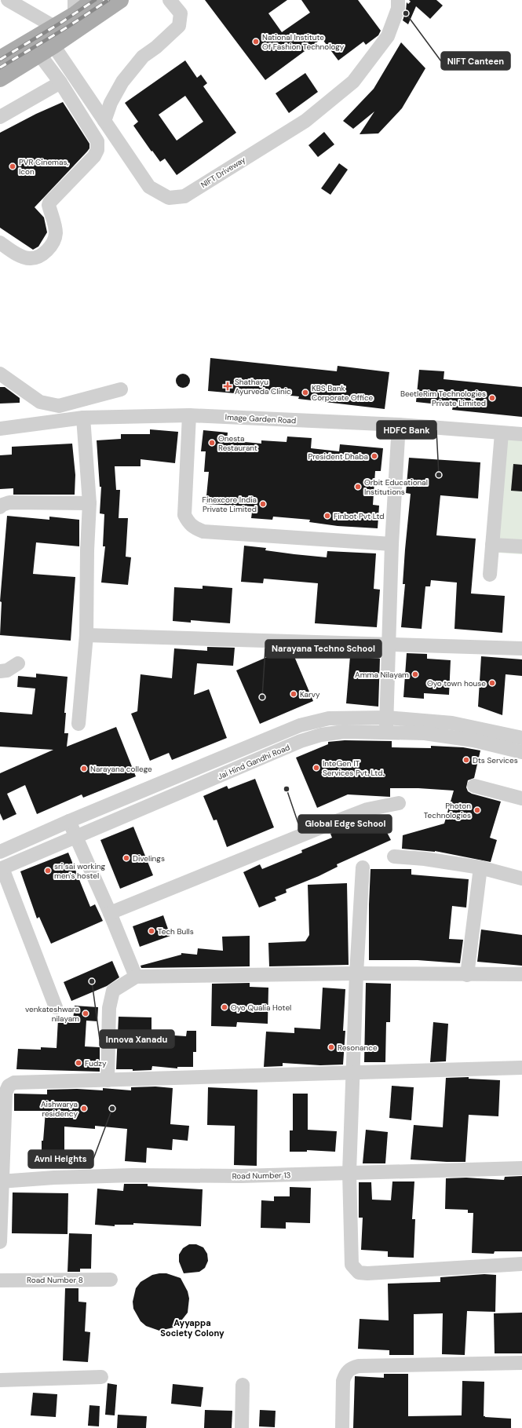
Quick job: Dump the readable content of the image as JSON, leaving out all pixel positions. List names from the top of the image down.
{
  "streets": {
    "street": [
      "NIFT Driveway",
      "Image Garden Road",
      "Jai Hind Gandhi Road",
      "Road Number 13",
      "Road Number 8"
    ]
  },
  "districts": ["Ayyappa Society Colony"],
  "places": {
    "other": [
      "NIFT Canteen",
      "National Institute Of Fashion Technology",
      "PVR Cinemas, Icon",
      "KBS Bank Corporate Office",
      "BeetleRim Technologies Private Limited",
      "Onesta Restaurant",
      "President Dhaba",
      "HDFC Bank",
      "Orbit Educational Institutions",
      "Finexcore India Private Limited",
      "Finbot Pvt Ltd",
      "Amma Nilayam",
      "Oyo town house",
      "Karvy",
      "Narayana Techno School",
      "Dts Services",
      "InteGen IT Services Pvt. Ltd.",
      "Narayana college",
      "Global Edge School",
      "Photon Technologies",
      "Divelings",
      "sri sai working men's hostel",
      "Tech Bulls",
      "Innova Xanadu",
      "Oyo Qualia Hotel",
      "venkateshwara nilayam",
      "Resonance",
      "Fudzy",
      "Aishwarya residency",
      "Avni Heights"
    ],
    "health": ["Shathayu Ayurveda Clinic"]
  }
}
